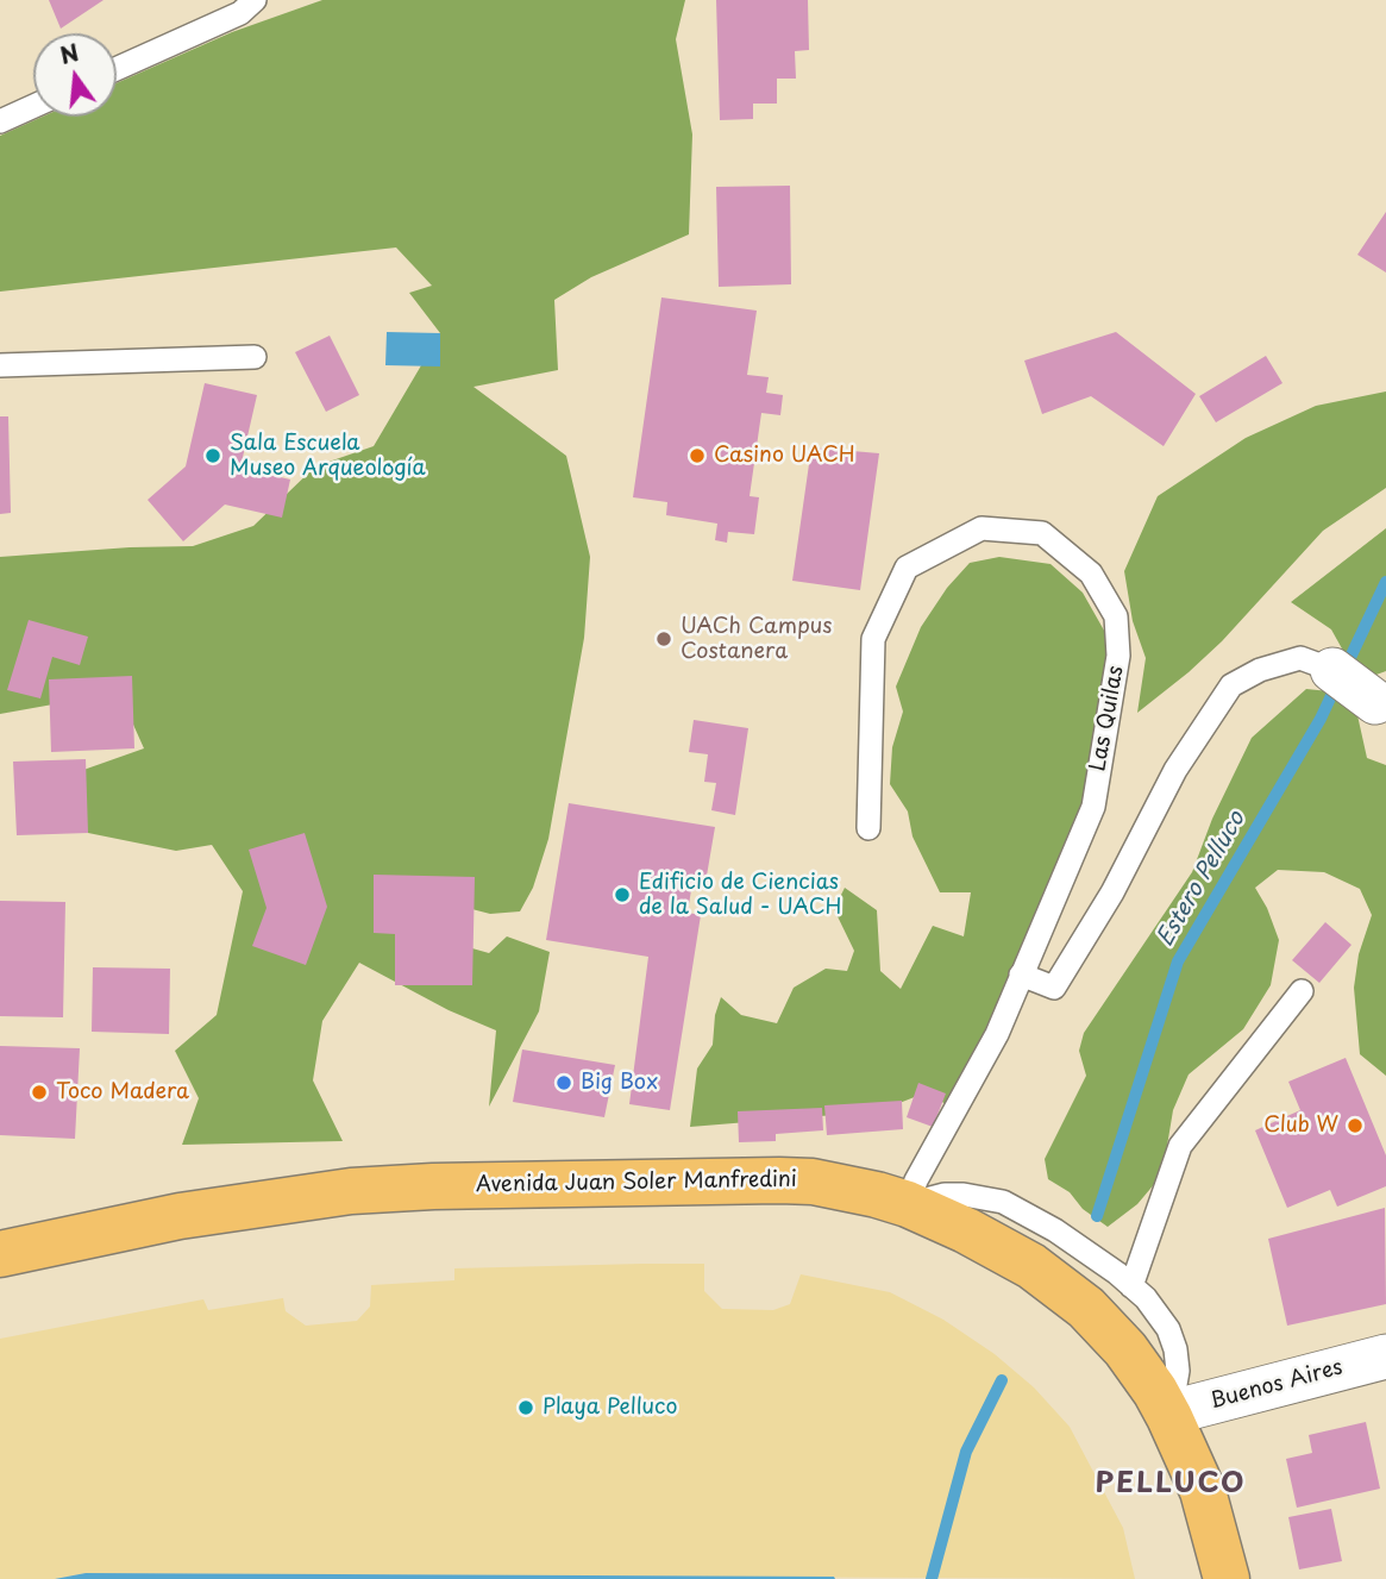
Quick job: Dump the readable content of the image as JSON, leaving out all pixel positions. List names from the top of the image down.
{
  "streets": {
    "highway": ["Avenida Juan Soler Manfredini"],
    "street": ["Buenos Aires"],
    "lane": ["Las Quilas"]
  },
  "crossings": [
    ["Las Quilas", "Avenida Juan Soler Manfredini"],
    ["Avenida Juan Soler Manfredini", "Buenos Aires"]
  ],
  "districts": ["PELLUCO"],
  "water": ["Estero Pelluco"],
  "places": [
    "Sala Escuela Museo Arqueología",
    "Casino UACH",
    "UACh Campus Costanera",
    "Edificio de Ciencias de la Salud - UACH",
    "Big Box",
    "Toco Madera",
    "Club W",
    "Playa Pelluco"
  ],
  "north": "top"
}
